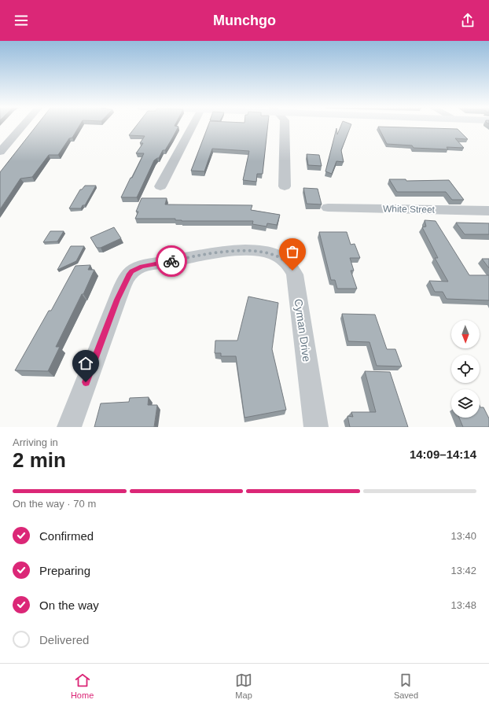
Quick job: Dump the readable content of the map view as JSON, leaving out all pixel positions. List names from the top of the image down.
{
  "streets": {
    "street": ["White Street", "Cyman Drive"]
  },
  "north": "bottom",
  "page": {
    "header": "Munchgo",
    "heading": ["2 min", "Arriving in", "14:09–14:14"],
    "bar": "On the way · 70 m",
    "list": [
      ["Confirmed", "13:40"],
      ["Preparing", "13:42"],
      ["On the way", "13:48"],
      "Delivered"
    ],
    "tabs": ["Home", "Map", "Saved"]
  }
}
